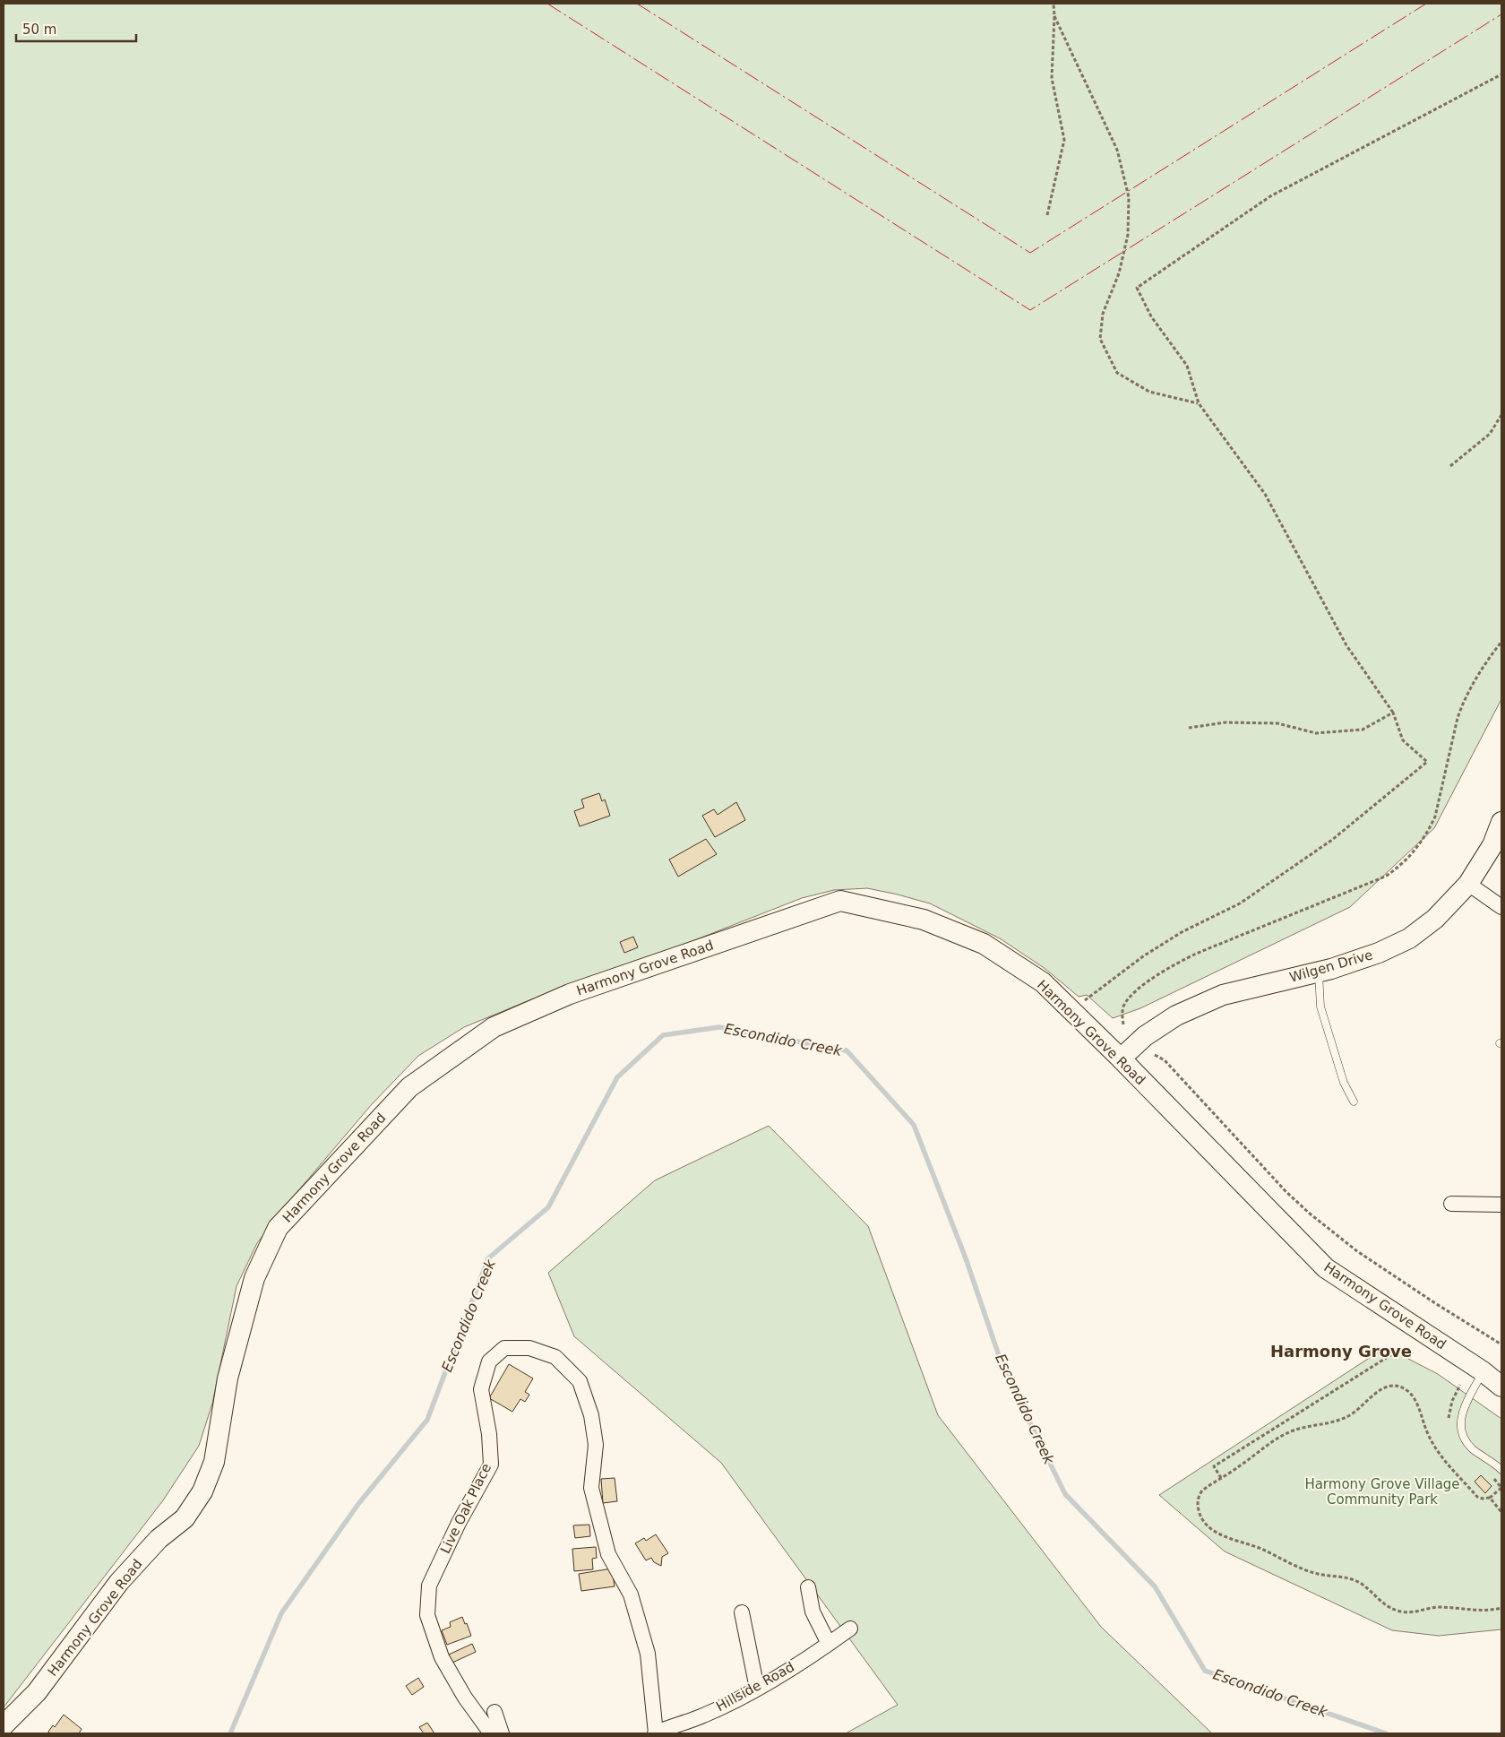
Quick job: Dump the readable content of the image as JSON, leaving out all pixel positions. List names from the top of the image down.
{
  "streets": {
    "main road": ["Wilgen Drive", "Harmony Grove Road"],
    "street": ["Live Oak Place", "Hillside Road"]
  },
  "crossings": [
    ["Wilgen Drive", "Harmony Grove Road"],
    ["Live Oak Place", "Hillside Road"]
  ],
  "districts": ["Harmony Grove"],
  "water": ["Escondido Creek"],
  "parks": ["Harmony Grove Village Community Park"],
  "scale_bar": "50 m"
}
